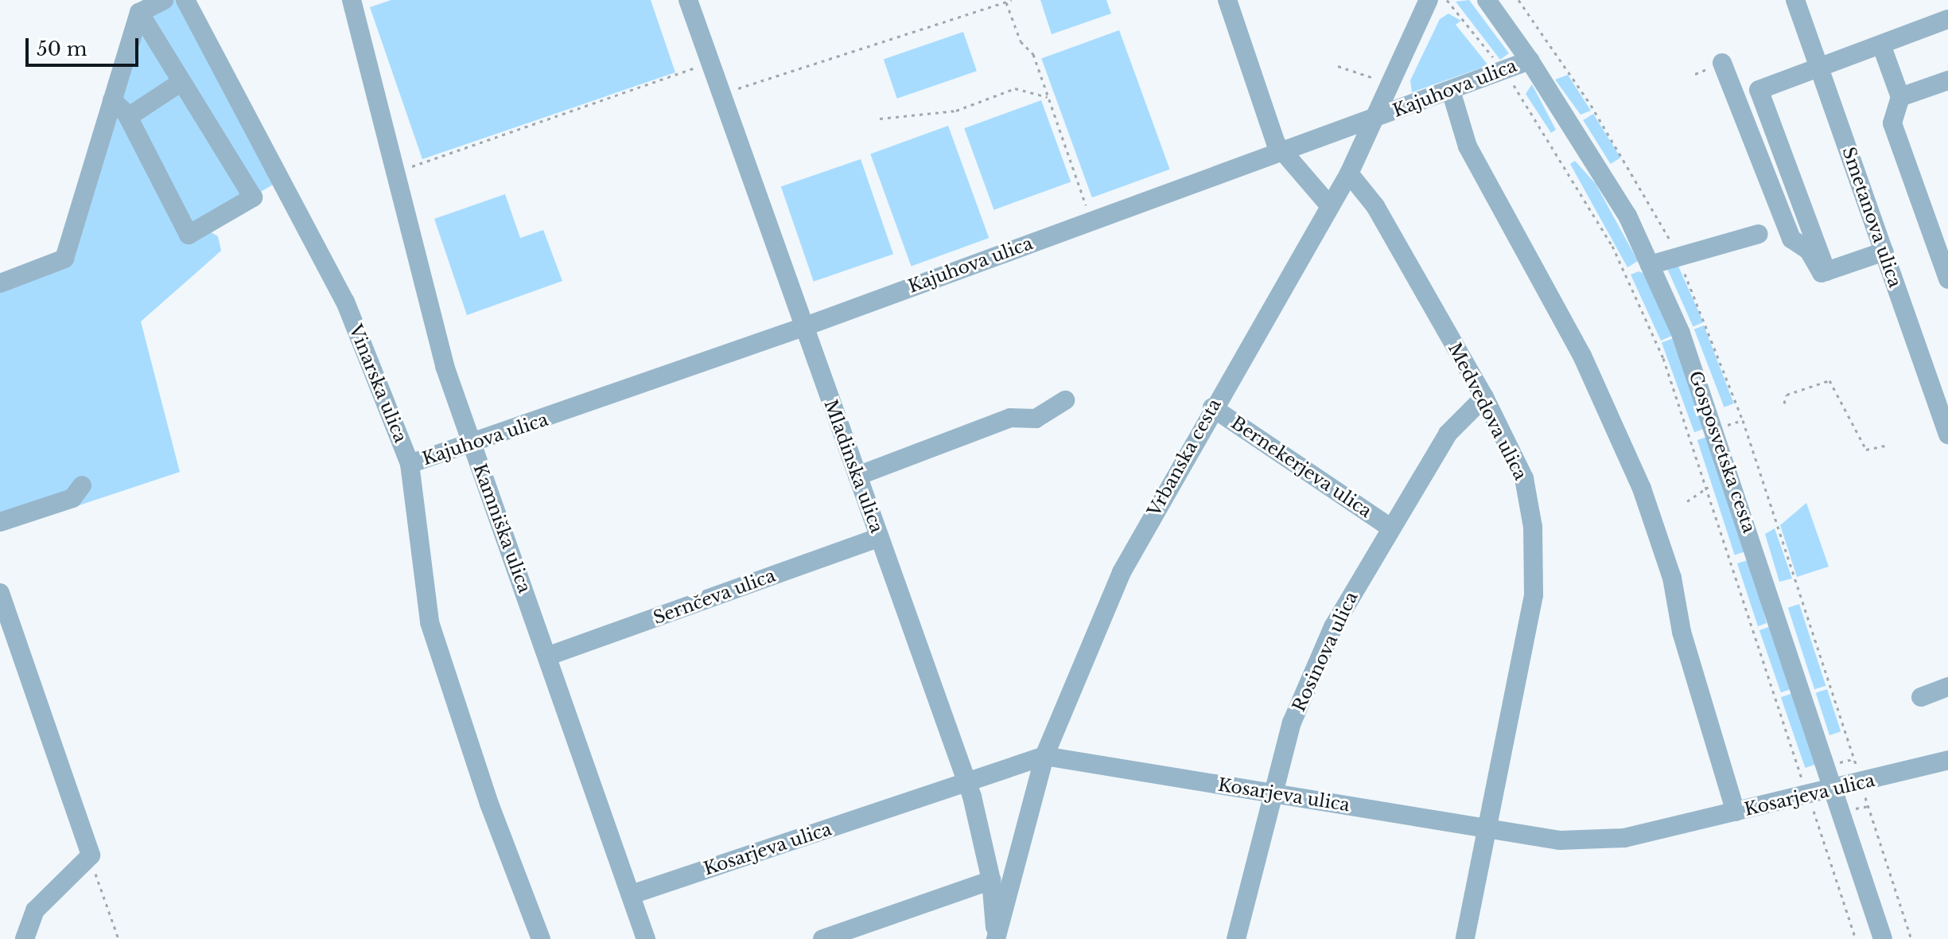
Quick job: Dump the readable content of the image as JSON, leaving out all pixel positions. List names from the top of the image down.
{
  "streets": {
    "street": [
      "Kajuhova ulica",
      "Smetanova ulica",
      "Vinarska ulica",
      "Medvedova ulica",
      "Gosposvetska cesta",
      "Vrbanska cesta",
      "Mladinska ulica",
      "Bernekerjeva ulica",
      "Kamniška ulica",
      "Sernčeva ulica",
      "Rosinova ulica",
      "Kosarjeva ulica"
    ]
  },
  "crossings": [
    ["Kajuhova ulica", "Vinarska ulica"],
    ["Kajuhova ulica", "Gosposvetska cesta"],
    ["Kajuhova ulica", "Vrbanska cesta"],
    ["Kajuhova ulica", "Mladinska ulica"],
    ["Kajuhova ulica", "Kamniška ulica"],
    ["Medvedova ulica", "Vrbanska cesta"],
    ["Medvedova ulica", "Rosinova ulica"],
    ["Medvedova ulica", "Kosarjeva ulica"],
    ["Gosposvetska cesta", "Kosarjeva ulica"],
    ["Vrbanska cesta", "Mladinska ulica"],
    ["Vrbanska cesta", "Bernekerjeva ulica"],
    ["Vrbanska cesta", "Kosarjeva ulica"],
    ["Mladinska ulica", "Sernčeva ulica"],
    ["Mladinska ulica", "Kosarjeva ulica"],
    ["Bernekerjeva ulica", "Rosinova ulica"],
    ["Kamniška ulica", "Sernčeva ulica"],
    ["Kamniška ulica", "Kosarjeva ulica"],
    ["Rosinova ulica", "Kosarjeva ulica"]
  ],
  "scale_bar": "50 m"
}
